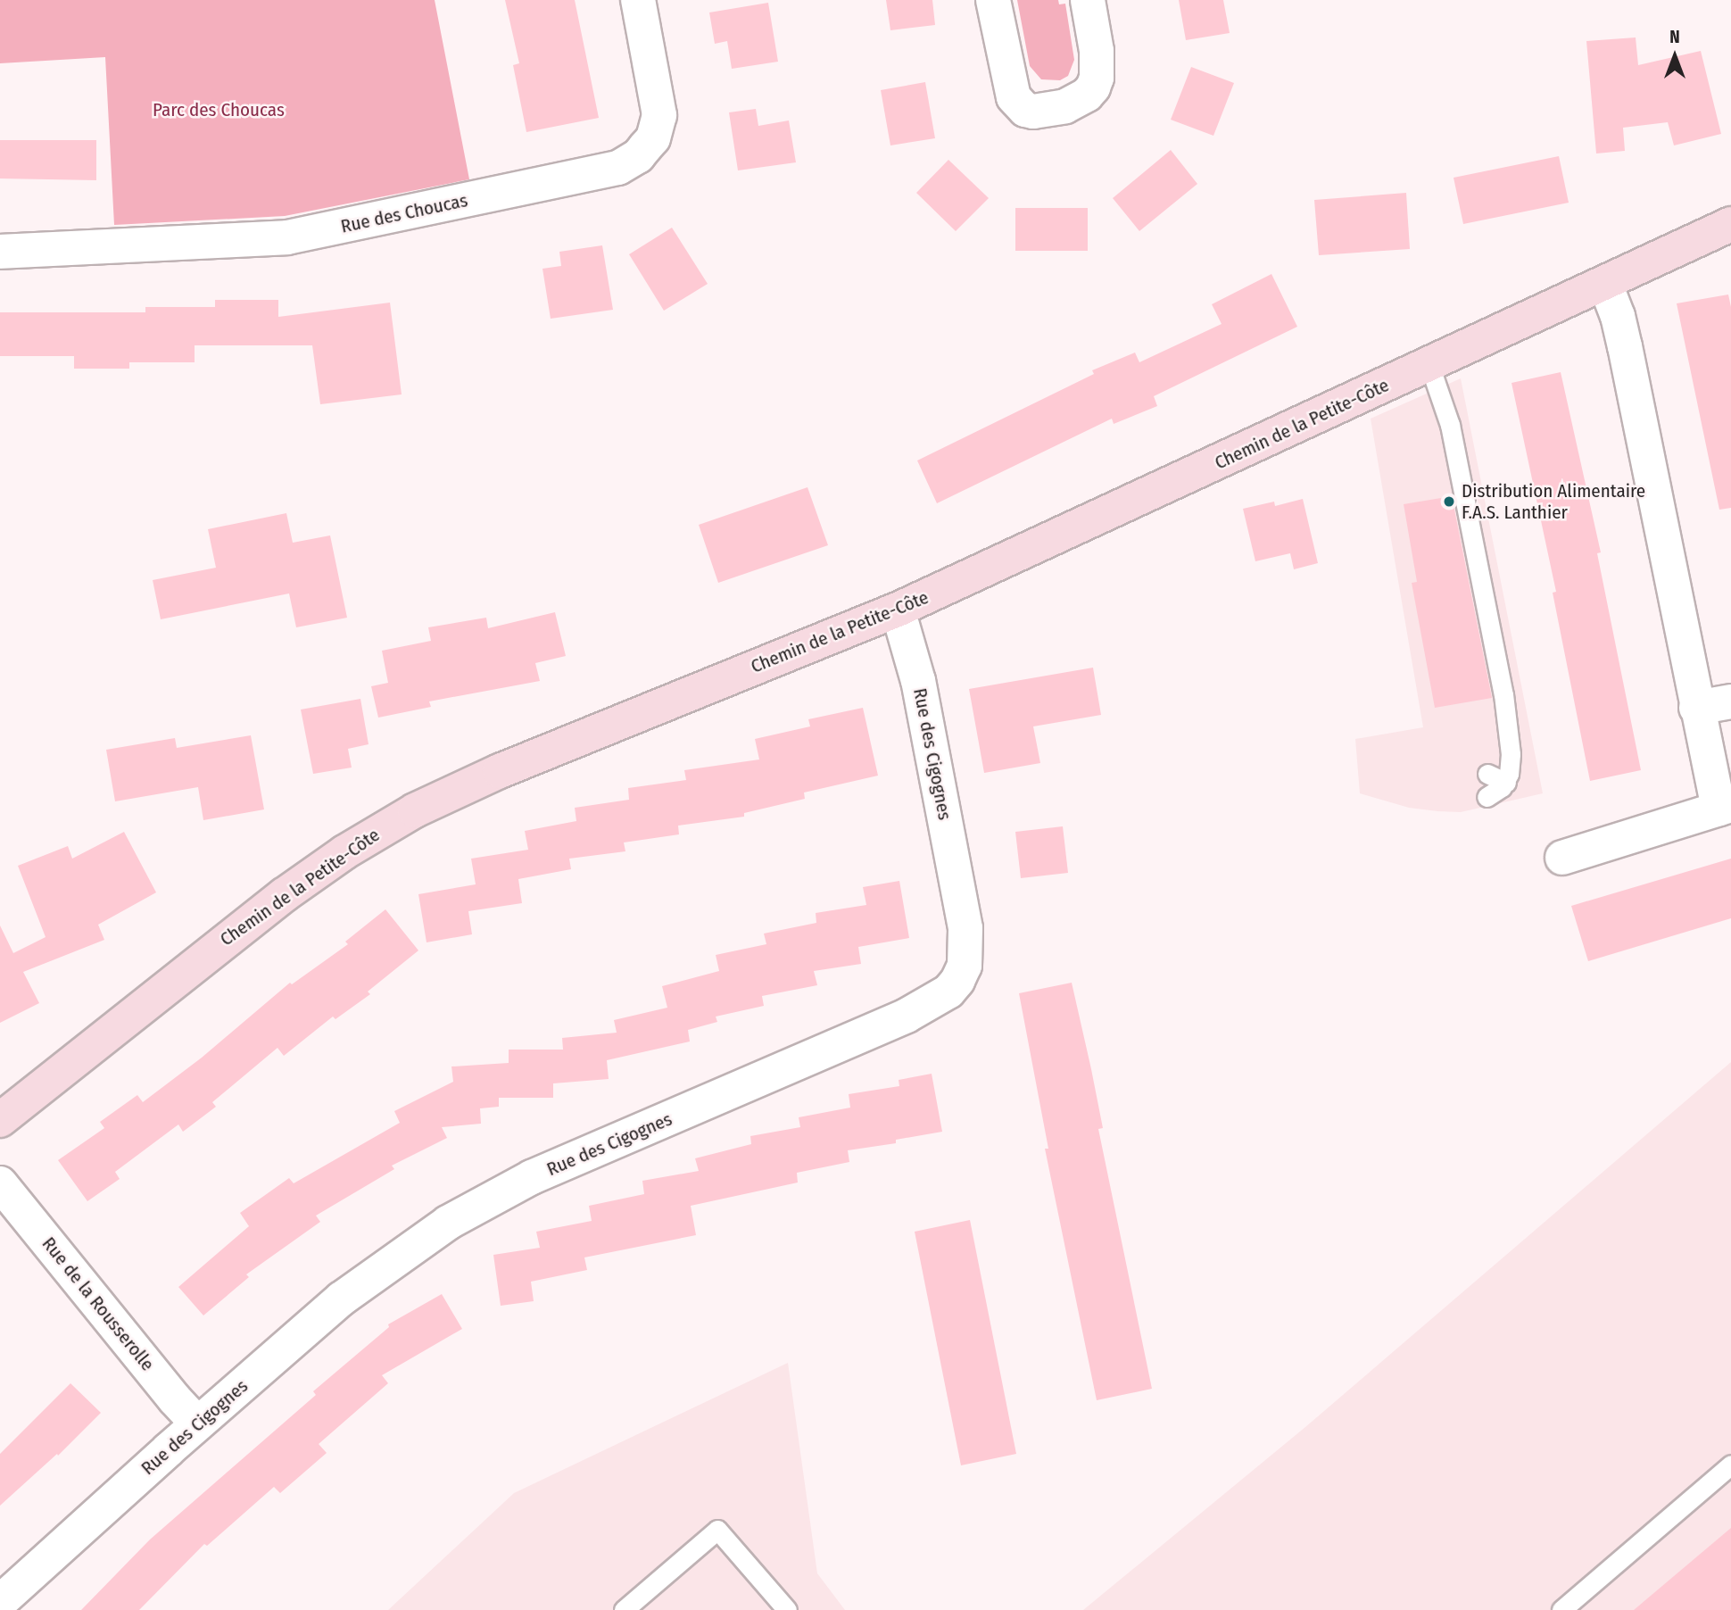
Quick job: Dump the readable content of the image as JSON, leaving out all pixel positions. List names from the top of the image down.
{
  "streets": {
    "street": [
      "Rue des Choucas",
      "Chemin de la Petite-Côte",
      "Rue des Cigognes",
      "Rue de la Rousserolle"
    ]
  },
  "crossings": [
    ["Chemin de la Petite-Côte", "Rue des Cigognes"],
    ["Rue des Cigognes", "Rue de la Rousserolle"]
  ],
  "parks": ["Parc des Choucas"],
  "places": ["Distribution Alimentaire F.A.S. Lanthier"],
  "north": "top"
}
